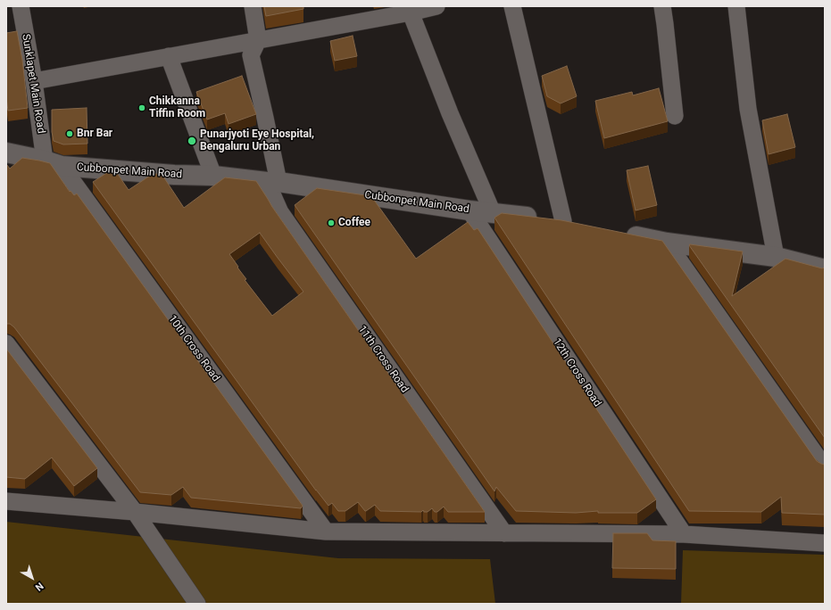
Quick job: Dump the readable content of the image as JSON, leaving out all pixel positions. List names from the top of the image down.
{
  "streets": {
    "street": [
      "Sunklapet Main Road",
      "Cubbonpet Main Road",
      "10th Cross Road",
      "11th Cross Road",
      "12th Cross Road"
    ]
  },
  "crossings": [
    ["Sunklapet Main Road", "Cubbonpet Main Road"],
    ["Sunklapet Main Road", "10th Cross Road"],
    ["Cubbonpet Main Road", "10th Cross Road"],
    ["Cubbonpet Main Road", "11th Cross Road"],
    ["Cubbonpet Main Road", "12th Cross Road"]
  ],
  "places": [
    "Chikkanna Tiffin Room",
    "Bnr Bar",
    "Punarjyoti Eye Hospital, Bengaluru Urban",
    "Coffee"
  ],
  "north": "bottom right"
}
